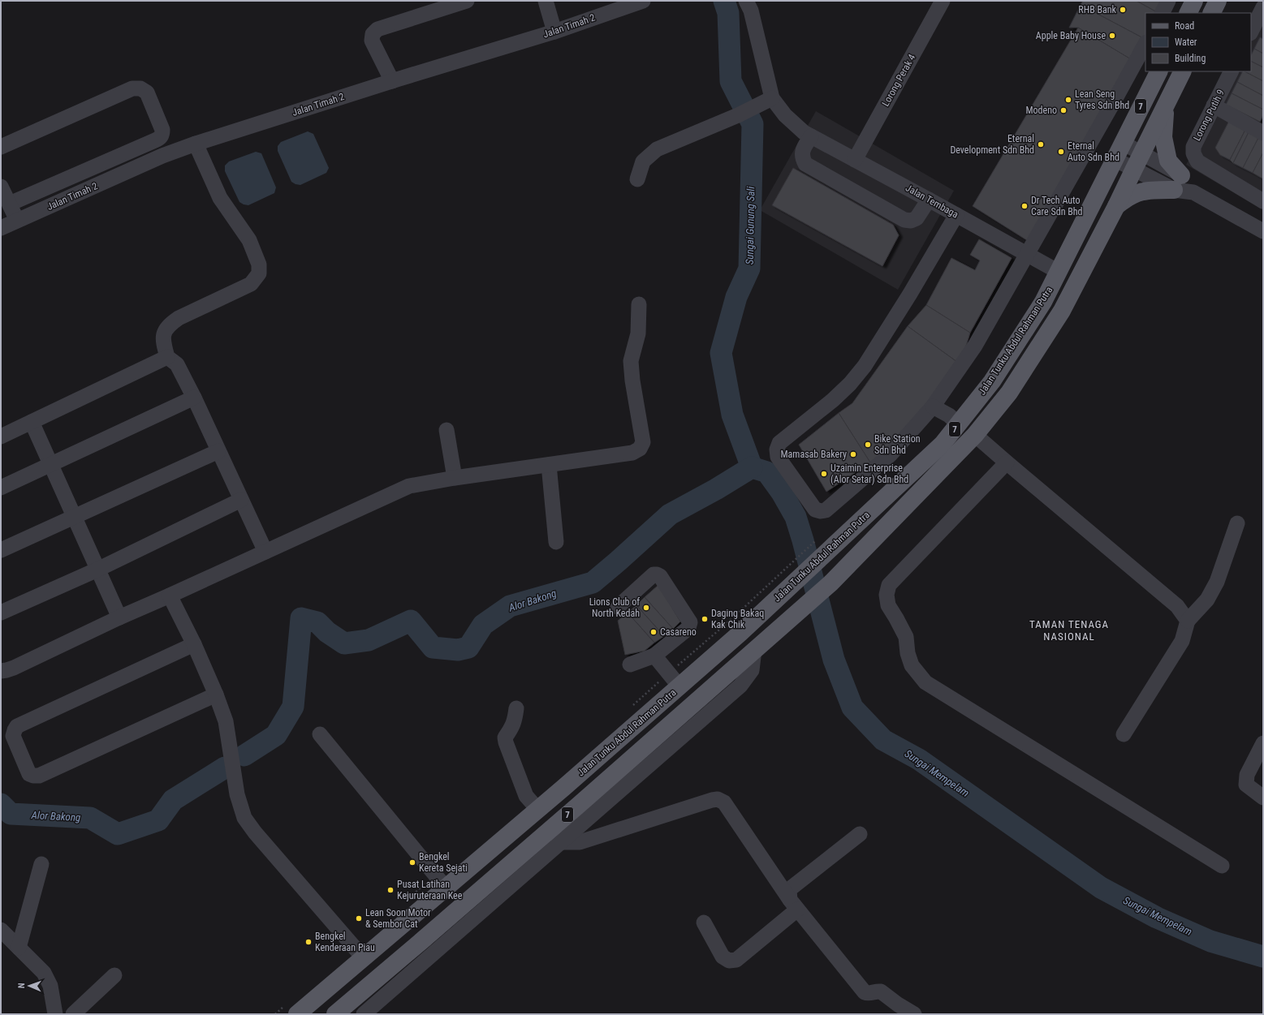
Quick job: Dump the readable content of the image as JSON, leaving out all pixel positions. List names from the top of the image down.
{
  "streets": {
    "main road": ["7", "Jalan Tunku Abdul Rahman Putra"],
    "street": [
      "Jalan Timah 2",
      "Lorong Perak 4",
      "Lorong Putih 9",
      "Jalan Tembaga"
    ]
  },
  "crossings": [
    ["Lorong Perak 4", "Jalan Tembaga"],
    ["Jalan Tembaga", "Jalan Tunku Abdul Rahman Putra"]
  ],
  "districts": ["TAMAN TENAGA NASIONAL"],
  "water": ["Sungai Gunung Sali", "Alor Bakong", "Sungai Mempelam"],
  "places": [
    "RHB Bank",
    "Apple Baby House",
    "Lean Seng Tyres Sdn Bhd",
    "Modeno",
    "Eternal Development Sdn Bhd",
    "Eternal Auto Sdn Bhd",
    "Dr Tech Auto Care Sdn Bhd",
    "Bike Station Sdn Bhd",
    "Mamasab Bakery",
    "Uzaimin Enterprise (Alor Setar) Sdn Bhd",
    "Lions Club of North Kedah",
    "Daging Bakaq Kak Chik",
    "Casareno",
    "Bengkel Kereta Sejati",
    "Pusat Latihan Kejuruteraan Kee",
    "Lean Soon Motor & Sembor Cat",
    "Bengkel Kenderaan Piau"
  ],
  "legend": ["Road", "Water", "Building"],
  "north": "left"
}
